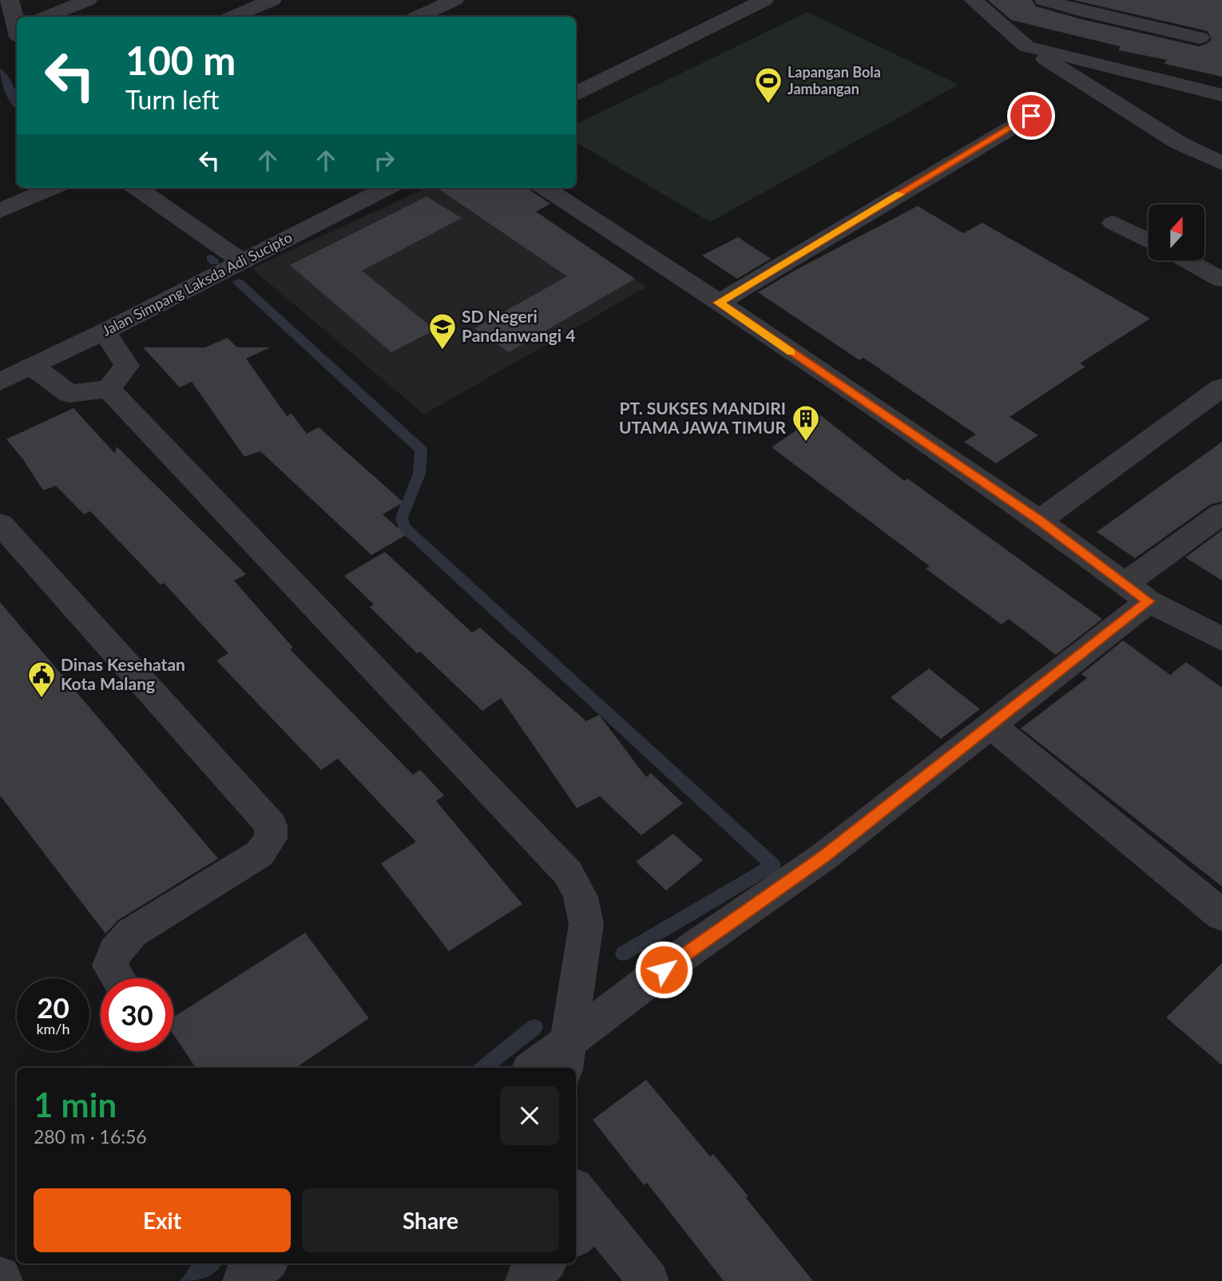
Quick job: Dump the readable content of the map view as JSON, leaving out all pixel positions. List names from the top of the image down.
{
  "streets": {
    "street": ["Jalan Simpang Laksda Adi Sucipto"]
  },
  "places": {
    "sports": ["Lapangan Bola Jambangan"],
    "school or university": ["SD Negeri Pandanwangi 4"],
    "building": ["PT. SUKSES MANDIRI UTAMA JAWA TIMUR"],
    "public building": ["Dinas Kesehatan Kota Malang"]
  },
  "north": "top",
  "page": {
    "turn": ["100 m", "Turn left"],
    "speed": "20 km/h",
    "limit": "30",
    "heading": ["1 min", "280 m · 16:56"],
    "buttons": ["Exit", "Share"]
  }
}
